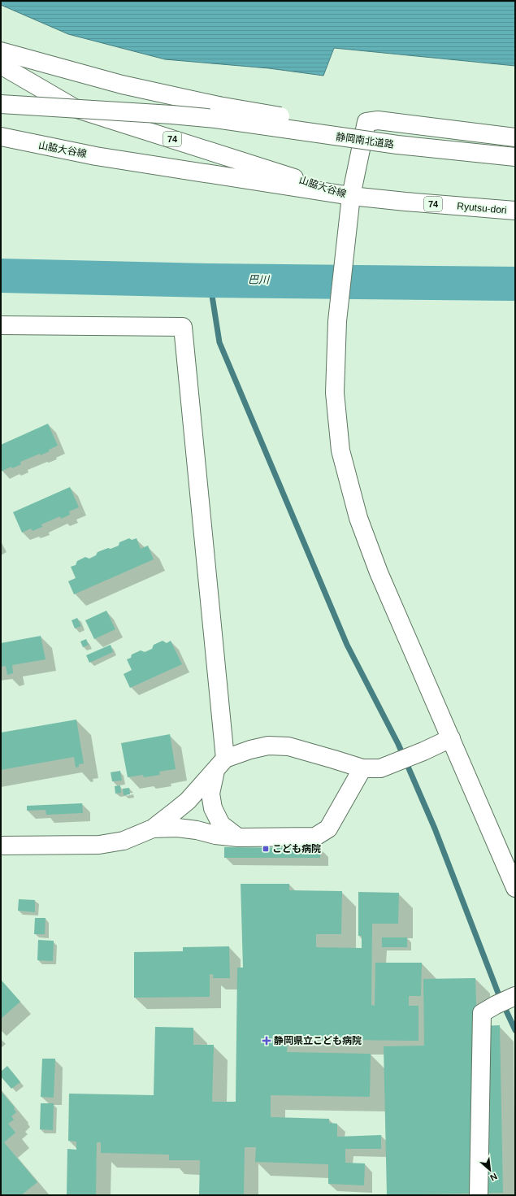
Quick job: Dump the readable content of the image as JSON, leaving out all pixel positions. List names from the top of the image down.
{
  "streets": {
    "main road": [
      "74",
      "静岡南北道路",
      "山脇大谷線",
      "Ryutsu-dori"
    ]
  },
  "crossings": [
    ["山脇大谷線", "Ryutsu-dori"]
  ],
  "water": ["巴川"],
  "places": {
    "transit": ["こども病院"],
    "health": ["静岡県立こども病院"]
  },
  "north": "bottom right"
}
